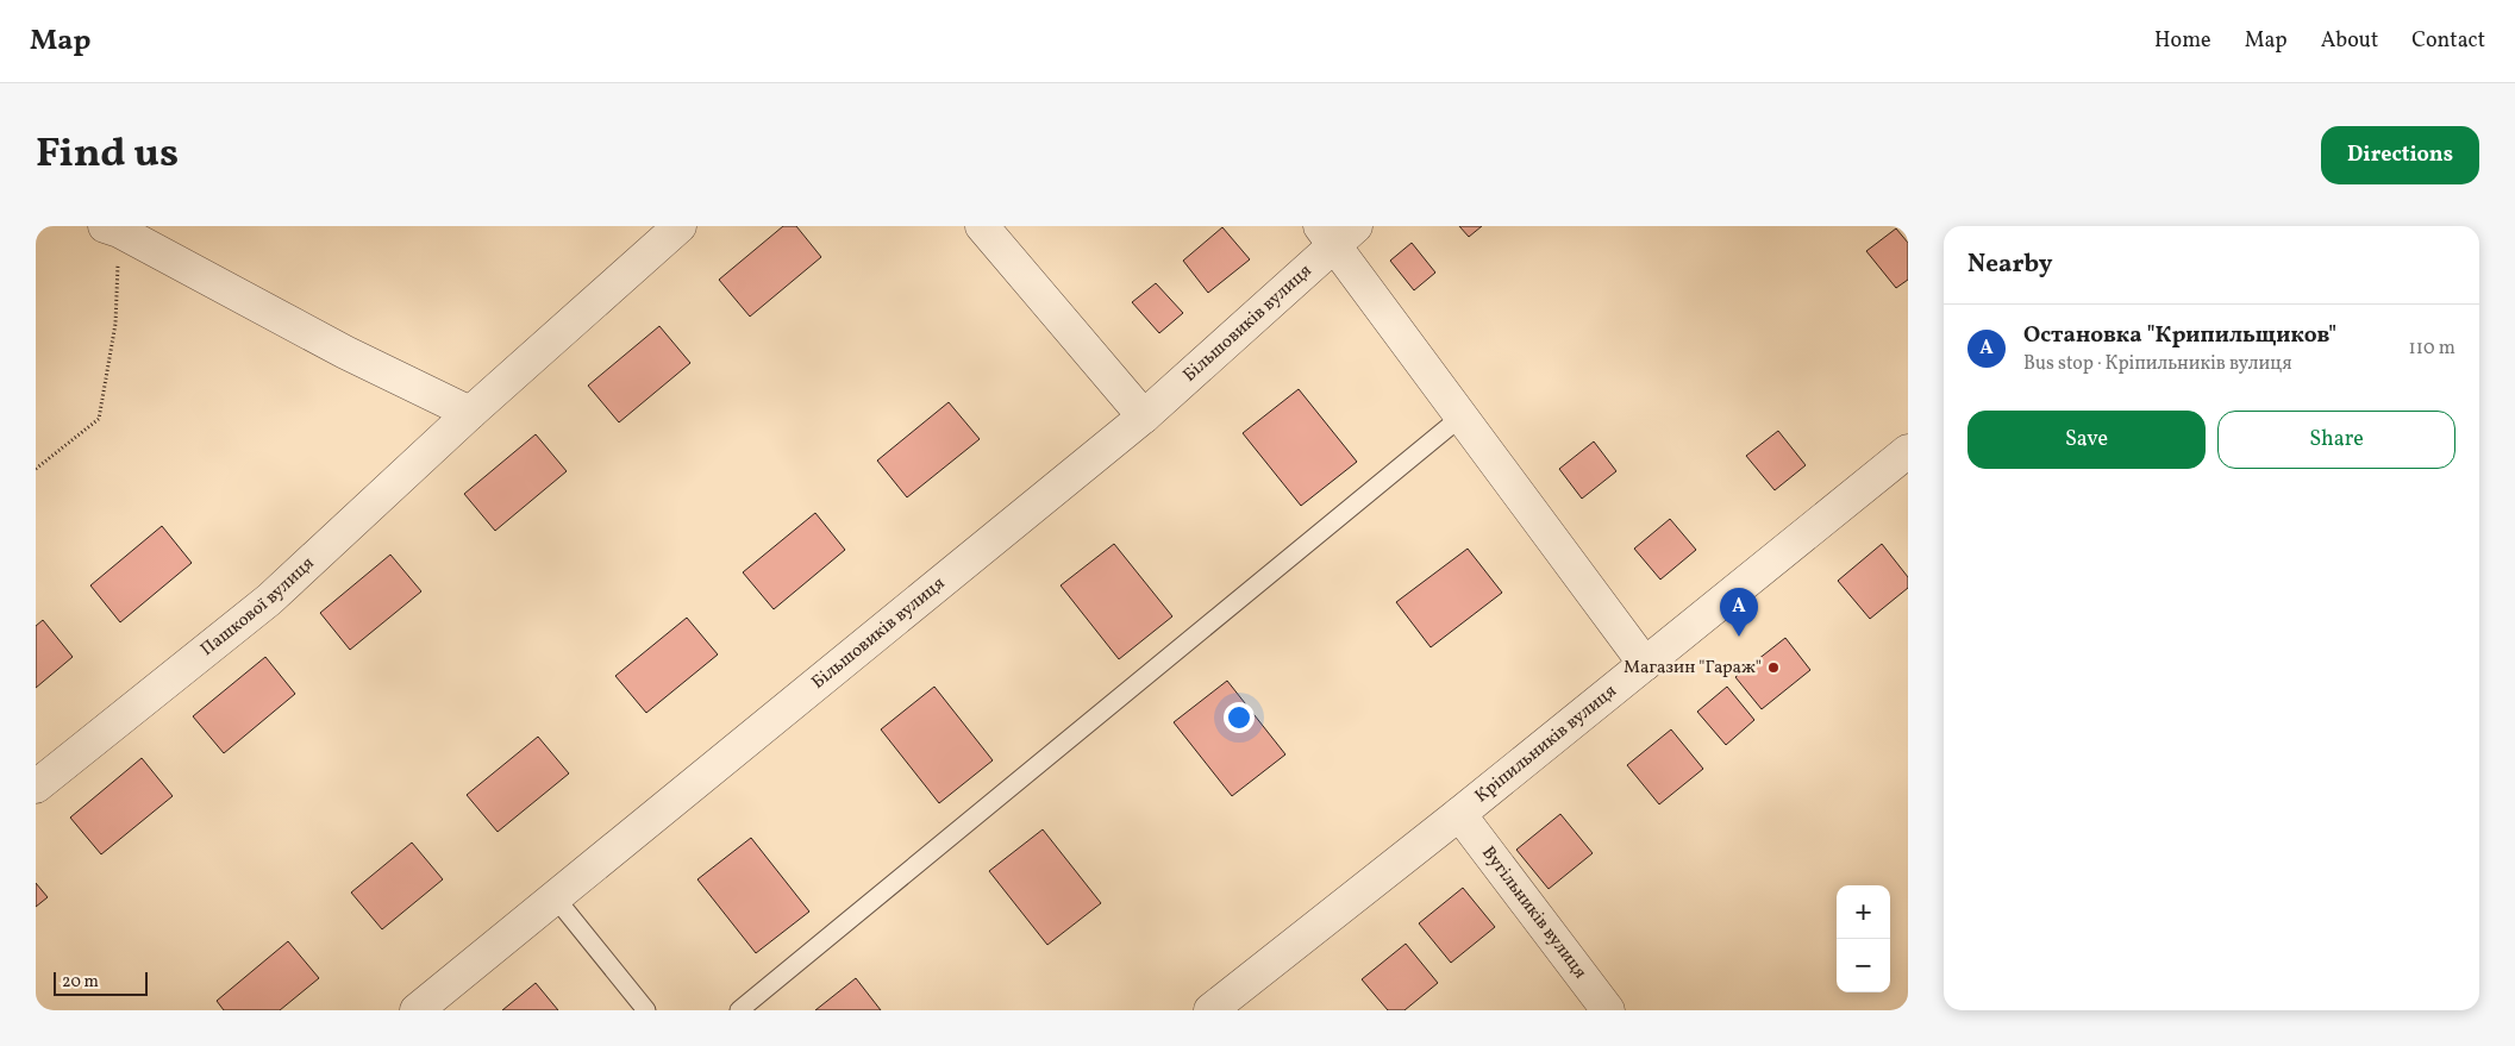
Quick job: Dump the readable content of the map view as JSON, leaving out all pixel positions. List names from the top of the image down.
{
  "streets": {
    "street": [
      "Більшовиків вулиця",
      "Пашкової вулиця",
      "Кріпильників вулиця",
      "Вугільників вулиця"
    ]
  },
  "crossings": [
    ["Більшовиків вулиця", "Кріпильників вулиця"],
    ["Кріпильників вулиця", "Вугільників вулиця"]
  ],
  "places": ["Магазин \"Гараж\""],
  "scale_bar": "20 m",
  "page": {
    "header": "Map",
    "nav": [
      "Home",
      "Map",
      "About",
      "Contact"
    ],
    "title": "Find us",
    "buttons": [
      "Directions",
      ["Save", "Share"]
    ],
    "heading": "Nearby",
    "list": [
      {
        "mark": "A",
        "name": "Остановка \"Крипильщиков\"",
        "note": "Bus stop · Кріпильників вулиця",
        "value": "110 m"
      }
    ],
    "pins": "A",
    "map_buttons": ["+", "−"],
    "scale": "20 m"
  }
}
